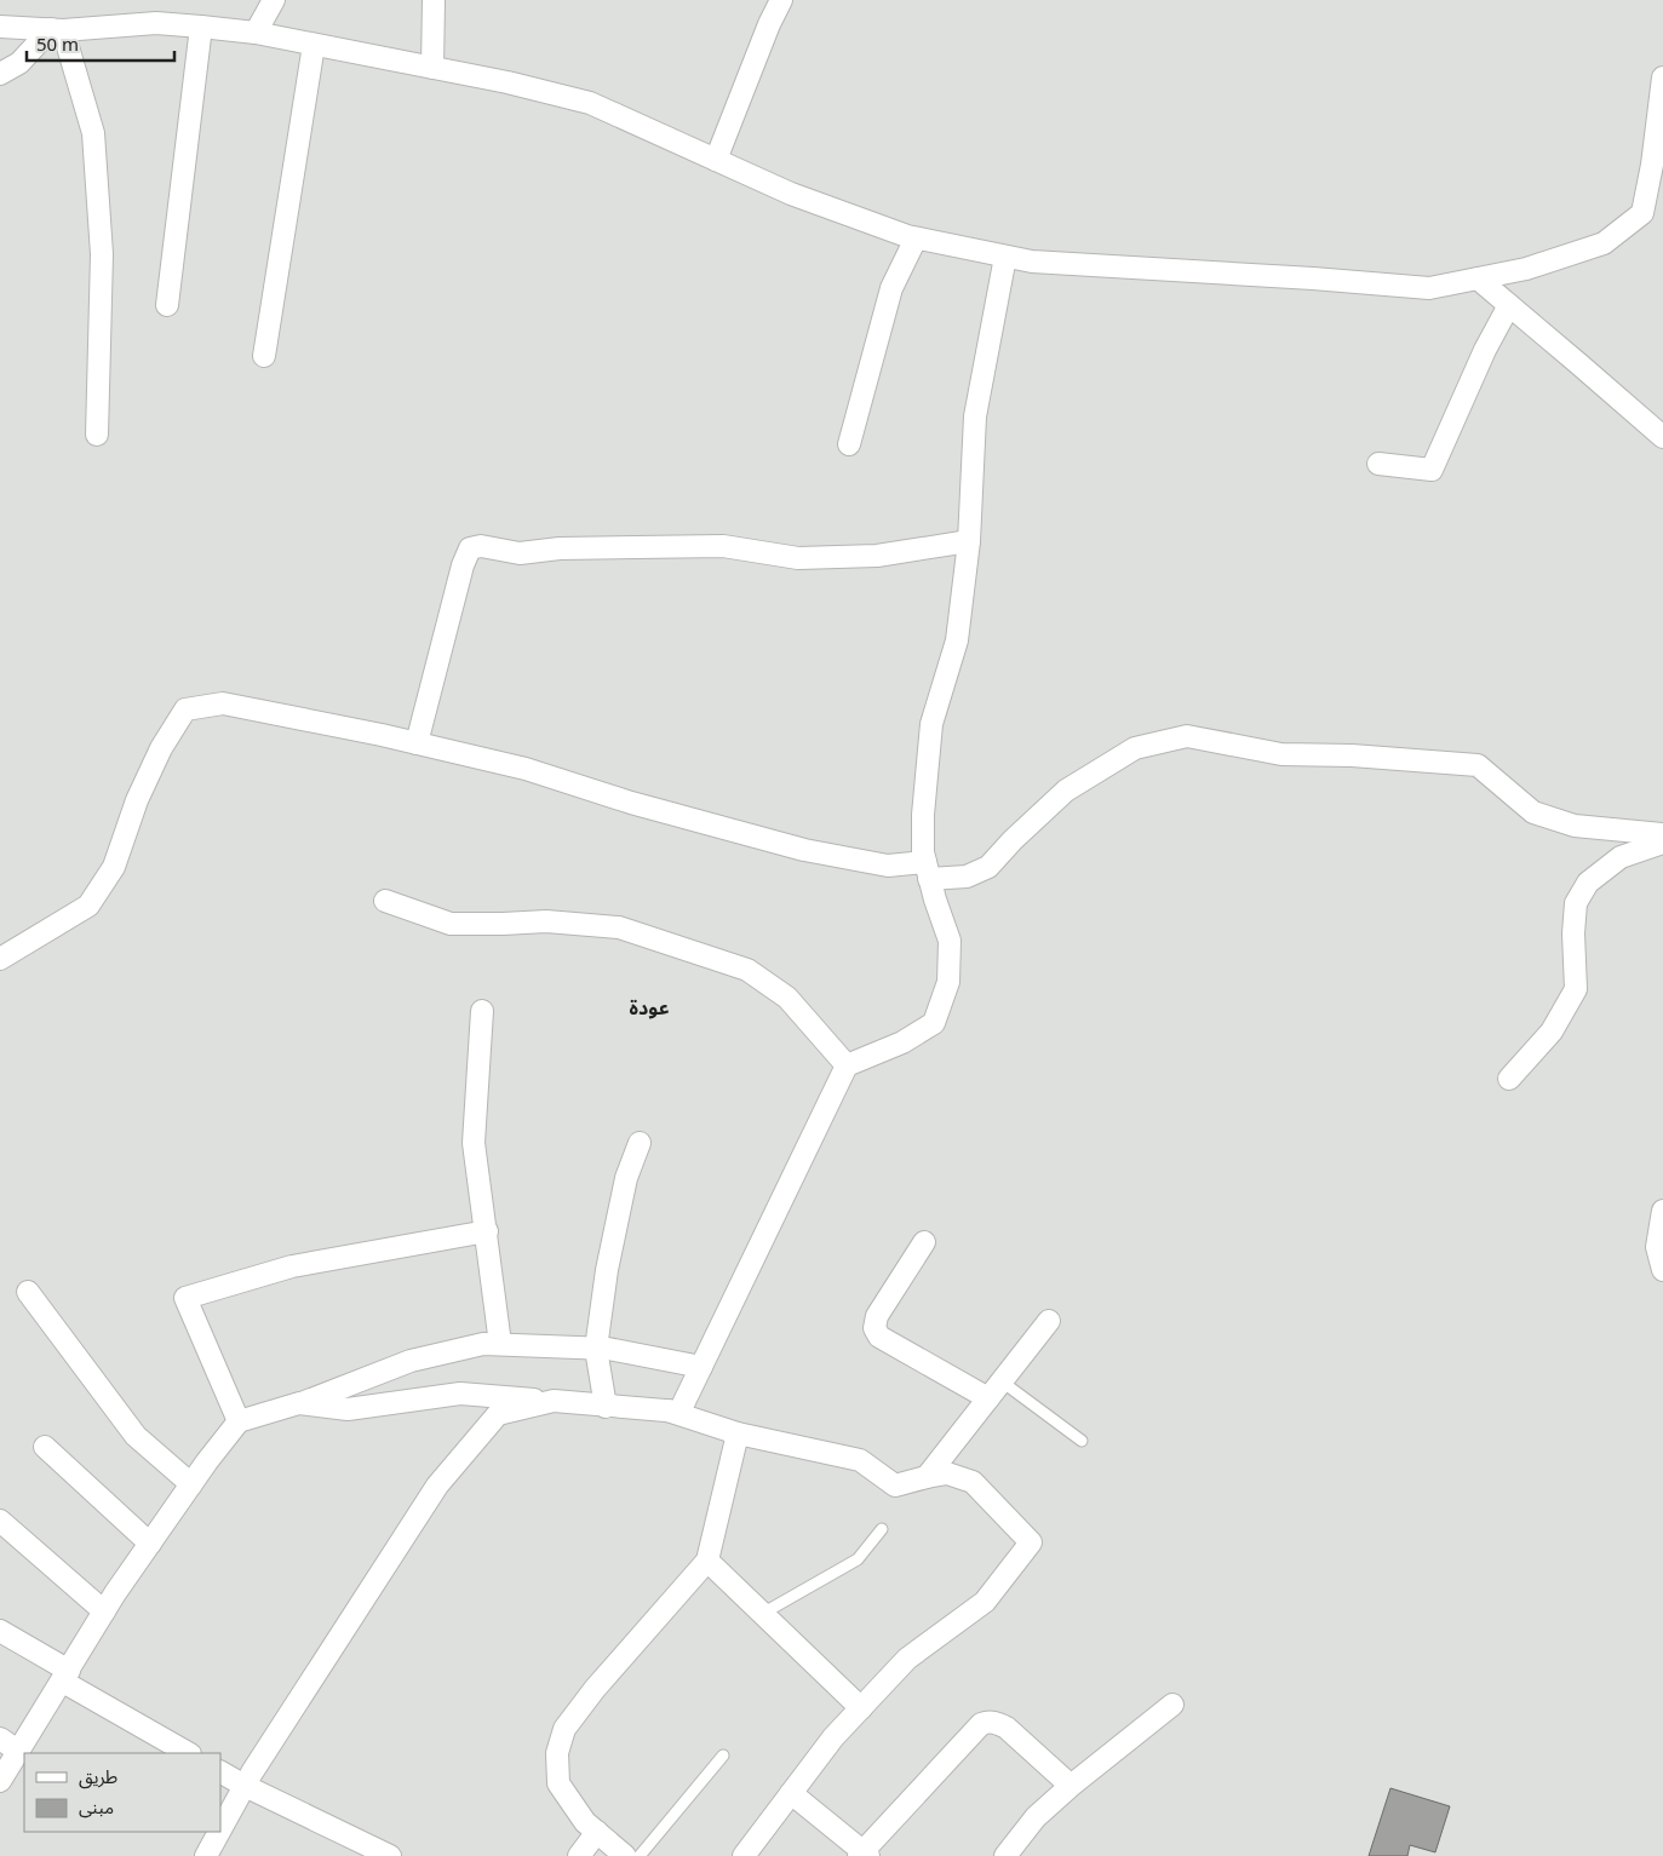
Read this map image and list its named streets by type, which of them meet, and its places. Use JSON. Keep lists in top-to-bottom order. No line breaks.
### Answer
{"districts":["عودة"],"legend":["طريق","مبنى"],"scale_bar":"50 m"}
